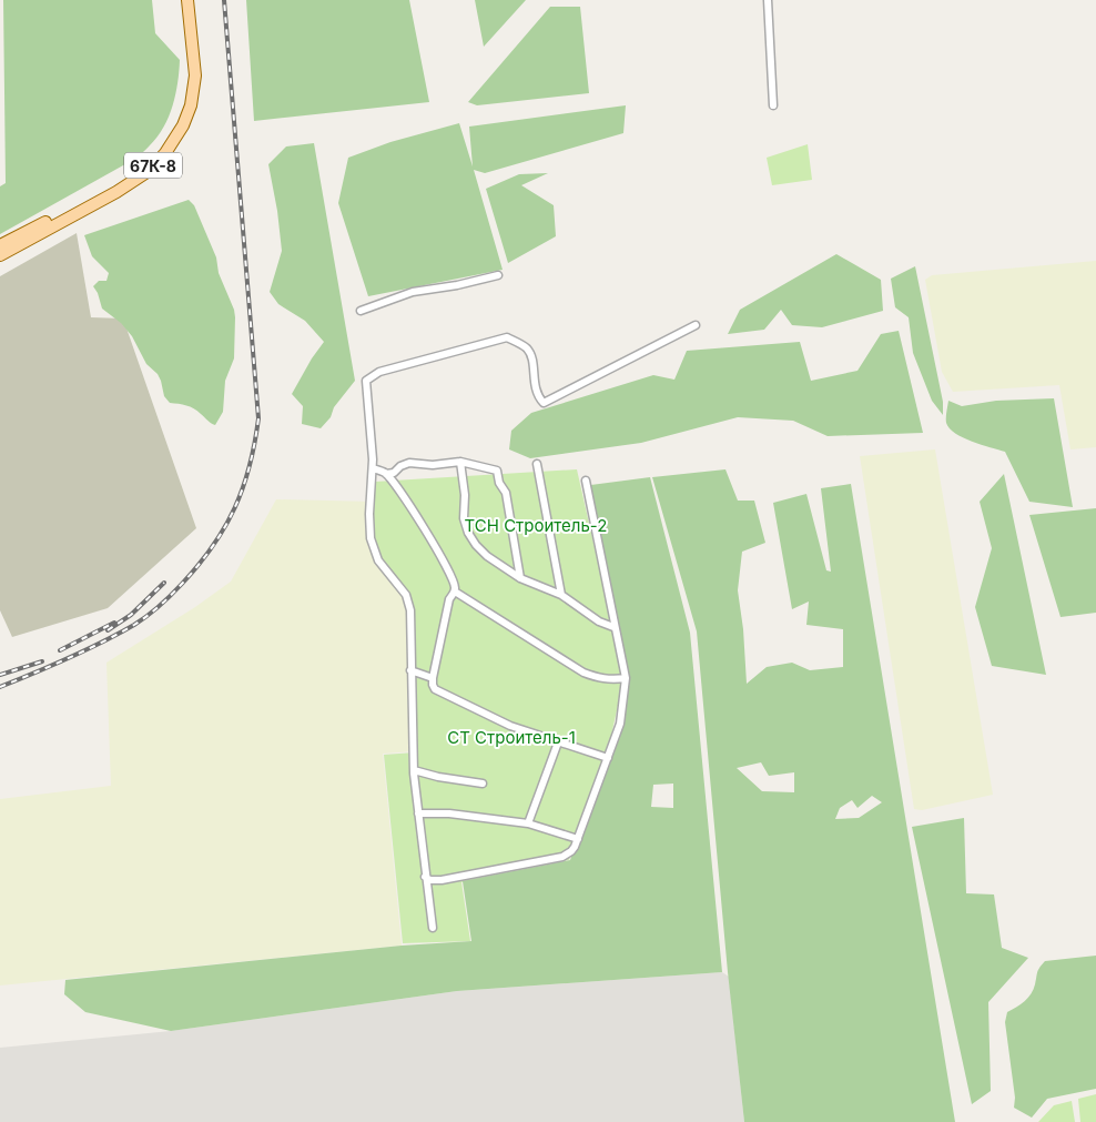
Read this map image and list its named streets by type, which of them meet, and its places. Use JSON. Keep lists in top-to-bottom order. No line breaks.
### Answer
{"streets":{"main road":["67К-8"]},"parks":["ТСН Строитель-2","СТ Строитель-1"]}
